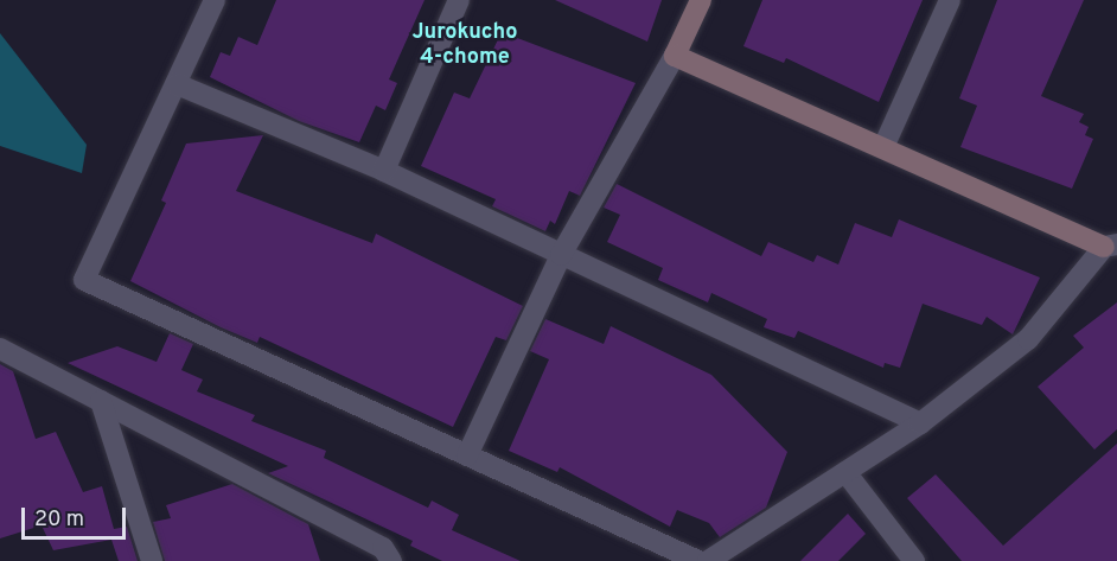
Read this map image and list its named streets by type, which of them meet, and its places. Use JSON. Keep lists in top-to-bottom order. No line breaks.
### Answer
{"districts":["Jurokucho 4-chome"],"scale_bar":"20 m"}
